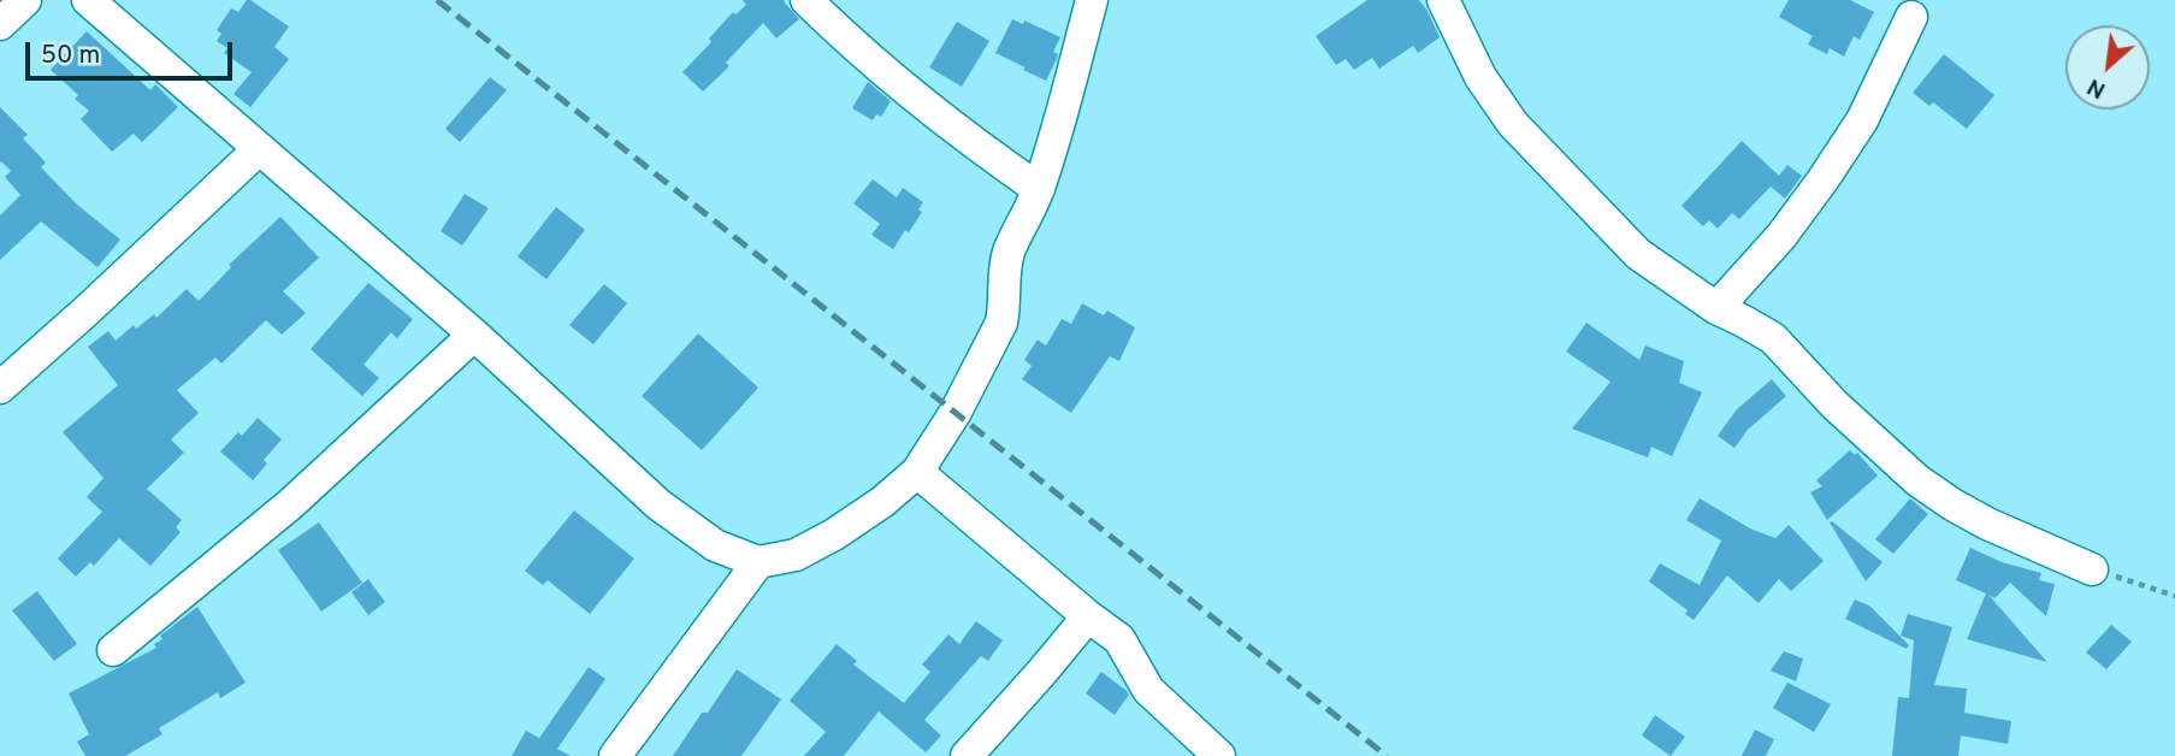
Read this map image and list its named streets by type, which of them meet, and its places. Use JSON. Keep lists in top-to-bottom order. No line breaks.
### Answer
{"scale_bar":"50 m","north":"bottom left"}
